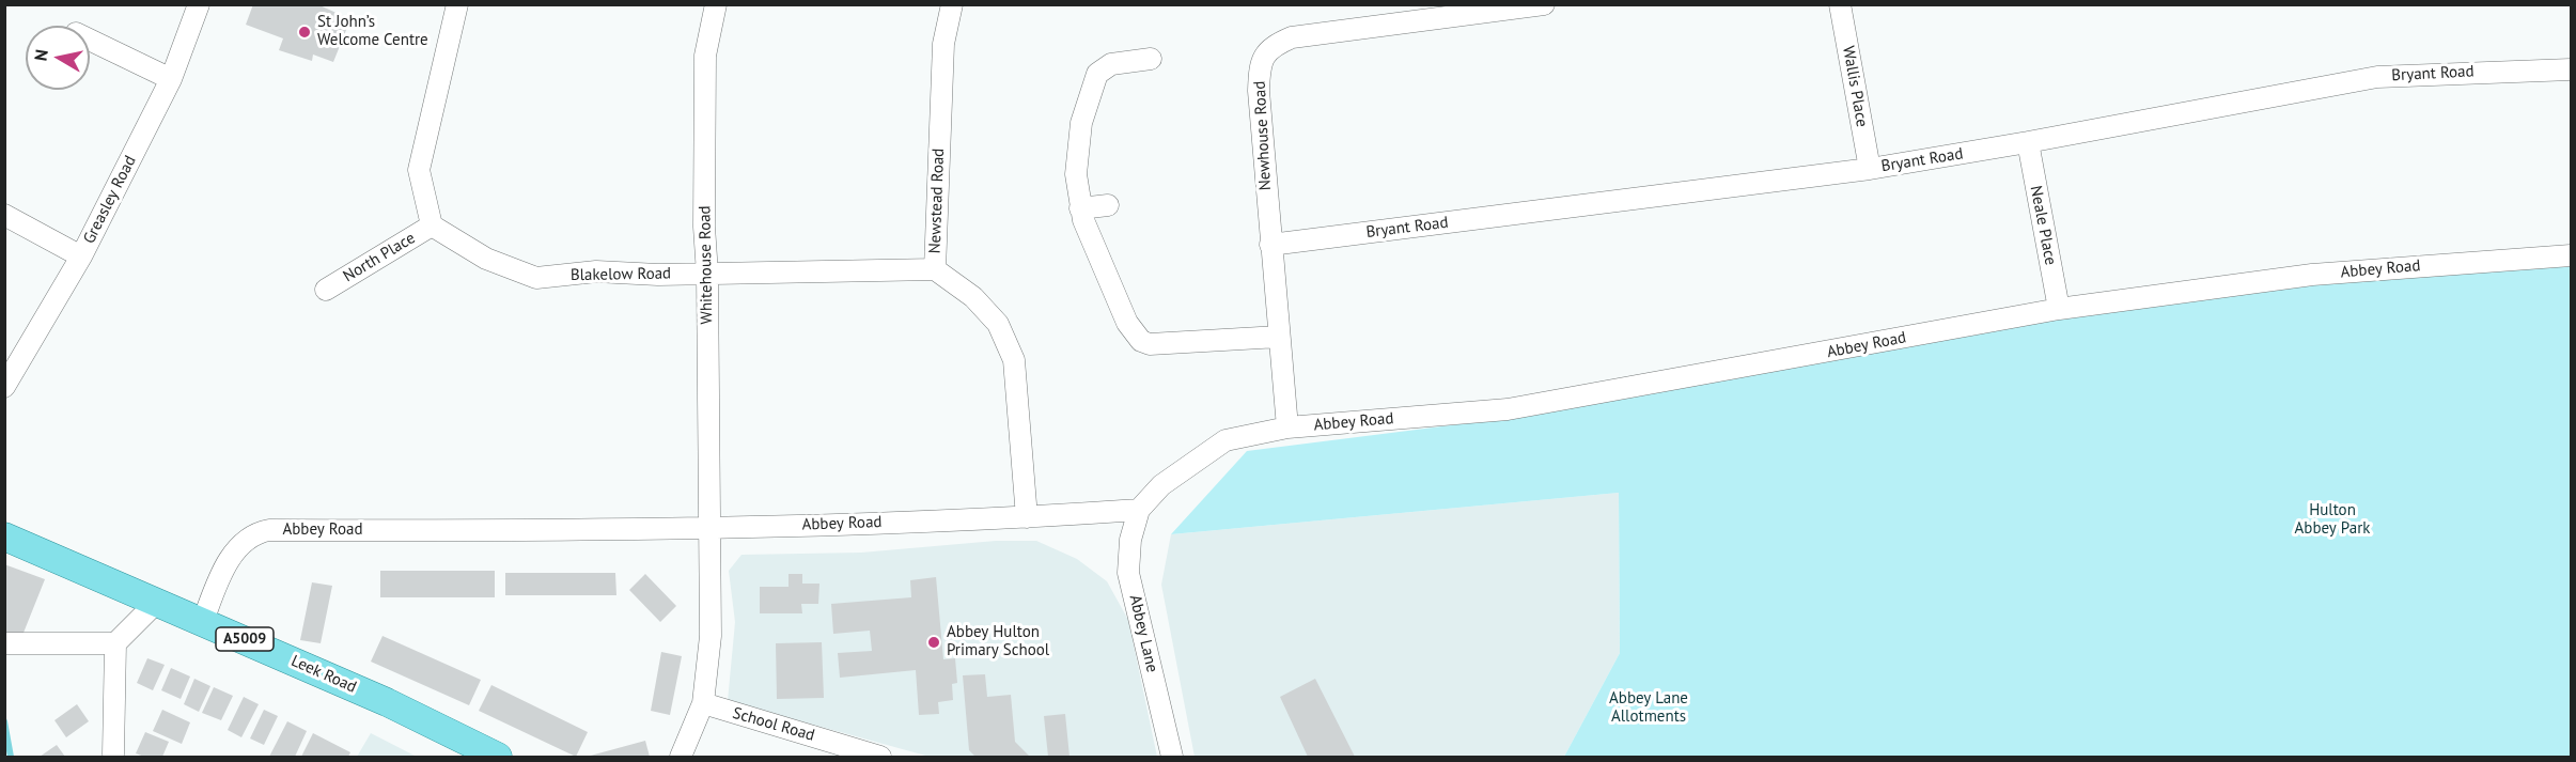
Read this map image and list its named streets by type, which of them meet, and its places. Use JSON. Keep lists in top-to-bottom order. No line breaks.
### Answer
{"streets":{"main road":["A5009","Leek Road"],"street":["Bryant Road","Wallis Place","Newhouse Road","Greasley Road","Newstead Road","Neale Place","North Place","Whitehouse Road","Abbey Road","Blakelow Road","Abbey Lane","School Road"]},"crossings":[["Bryant Road","Wallis Place"],["Bryant Road","Newhouse Road"],["Bryant Road","Neale Place"],["Newhouse Road","Abbey Road"],["Newstead Road","Abbey Road"],["Newstead Road","Blakelow Road"],["Neale Place","Abbey Road"],["North Place","Blakelow Road"],["Whitehouse Road","Abbey Road"],["Whitehouse Road","Blakelow Road"],["Abbey Road","Abbey Lane"],["Abbey Road","Leek Road"]],"parks":["Hulton Abbey Park","Abbey Lane Allotments"],"places":["St John’s Welcome Centre","Abbey Hulton Primary School"],"north":"left"}
